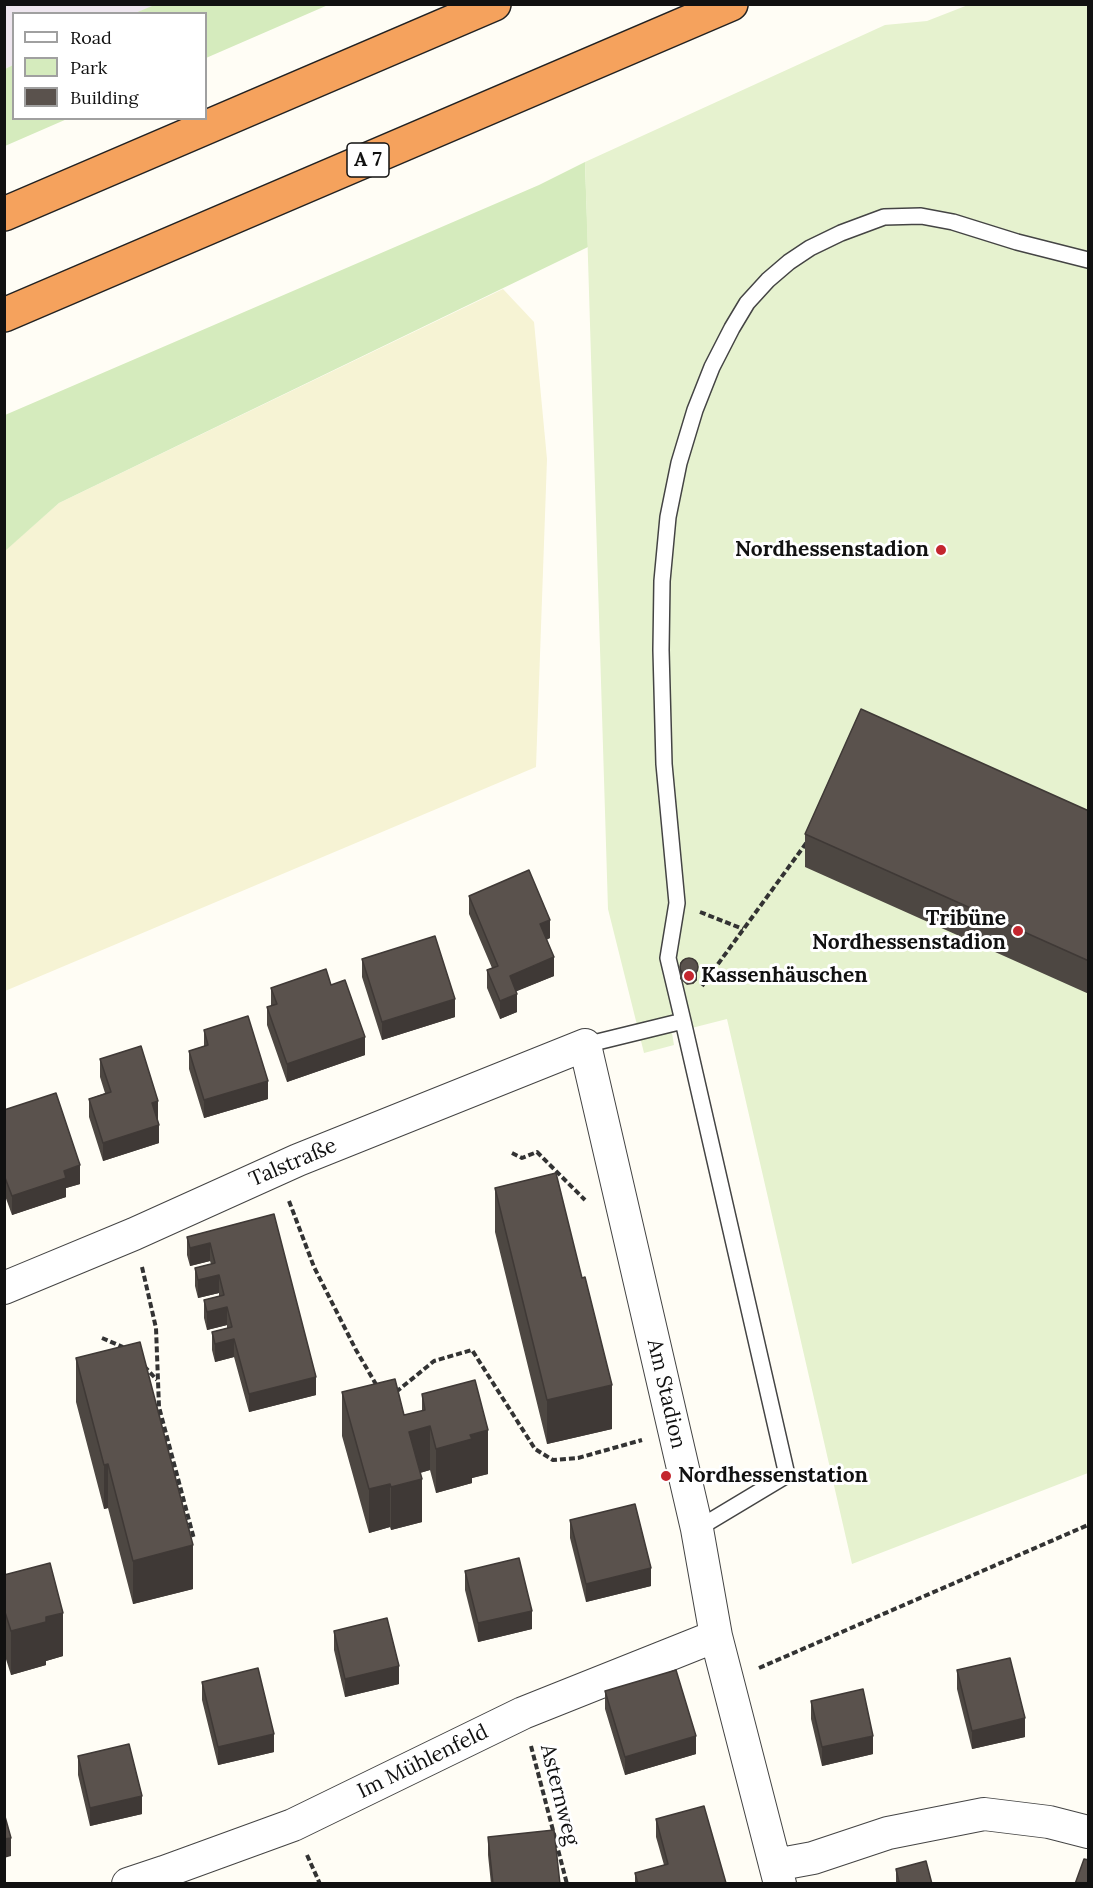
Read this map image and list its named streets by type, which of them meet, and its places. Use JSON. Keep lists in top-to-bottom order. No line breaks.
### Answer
{"streets":{"highway":["A 7"],"street":["Talstraße","Am Stadion","Im Mühlenfeld"],"path":["Asternweg"]},"crossings":[["Talstraße","Am Stadion"],["Am Stadion","Im Mühlenfeld"],["Im Mühlenfeld","Asternweg"]],"places":["Nordhessenstadion","Tribüne Nordhessenstadion","Kassenhäuschen","Nordhessenstation"],"legend":["Road","Park","Building"]}
